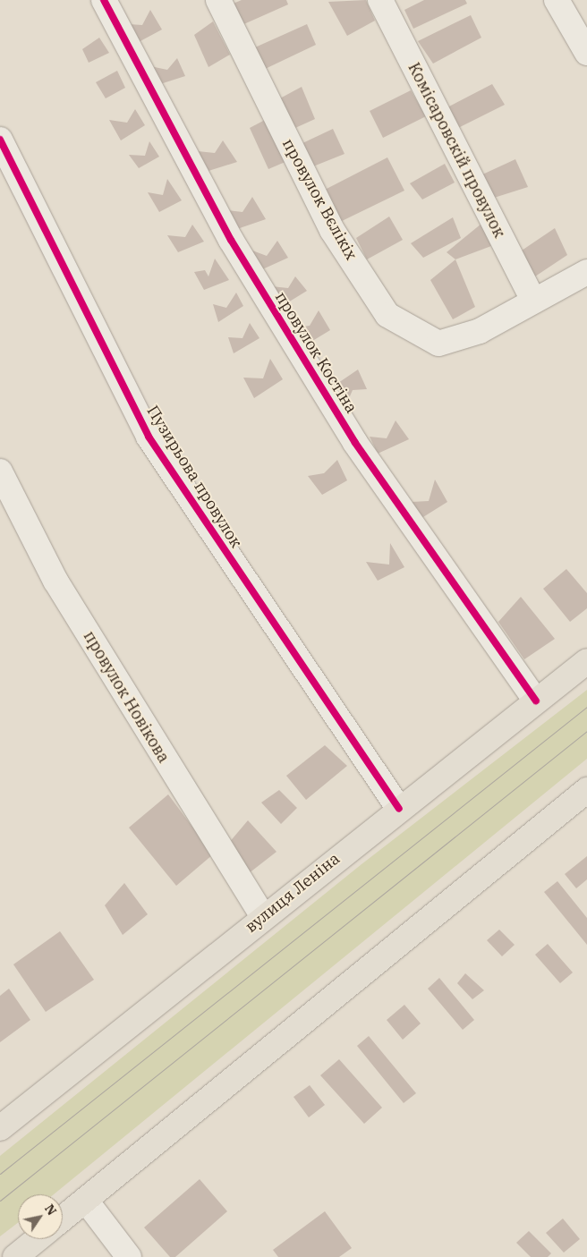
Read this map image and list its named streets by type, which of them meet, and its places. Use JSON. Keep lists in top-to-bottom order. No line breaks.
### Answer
{"streets":{"main road":["вулиця Леніна"],"street":["Комісаровскій провулок","провулок Вєлікіх","провулок Костіна","Пузирьова провулок","провулок Новікова"]},"crossings":[["Комісаровскій провулок","провулок Вєлікіх"],["провулок Костіна","вулиця Леніна"],["Пузирьова провулок","вулиця Леніна"],["провулок Новікова","вулиця Леніна"]],"north":"top right"}
